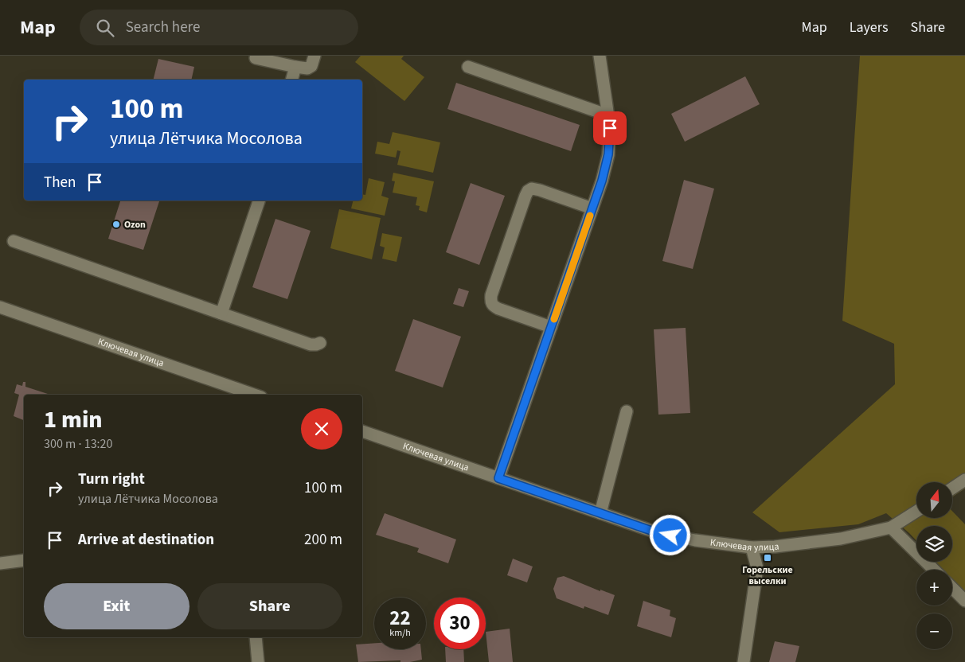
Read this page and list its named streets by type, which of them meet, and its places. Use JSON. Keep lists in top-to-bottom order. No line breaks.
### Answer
{"streets":{"street":["Ключевая улица"]},"places":{"other":["Ozon"],"transit":["Горельские выселки"]},"north":"top","page":{"header":"Map","search":"Search here","nav":["Map","Layers","Share"],"turn":["100 m","улица Лётчика Мосолова"],"then":"Then","heading":["1 min","300 m · 13:20"],"list":[{"name":"Turn right","note":"улица Лётчика Мосолова","value":"100 m"},{"name":"Arrive at destination","value":"200 m"}],"map_buttons":["+","−"],"buttons":["Exit","Share"],"speed":"22 km/h","limit":"30"}}
